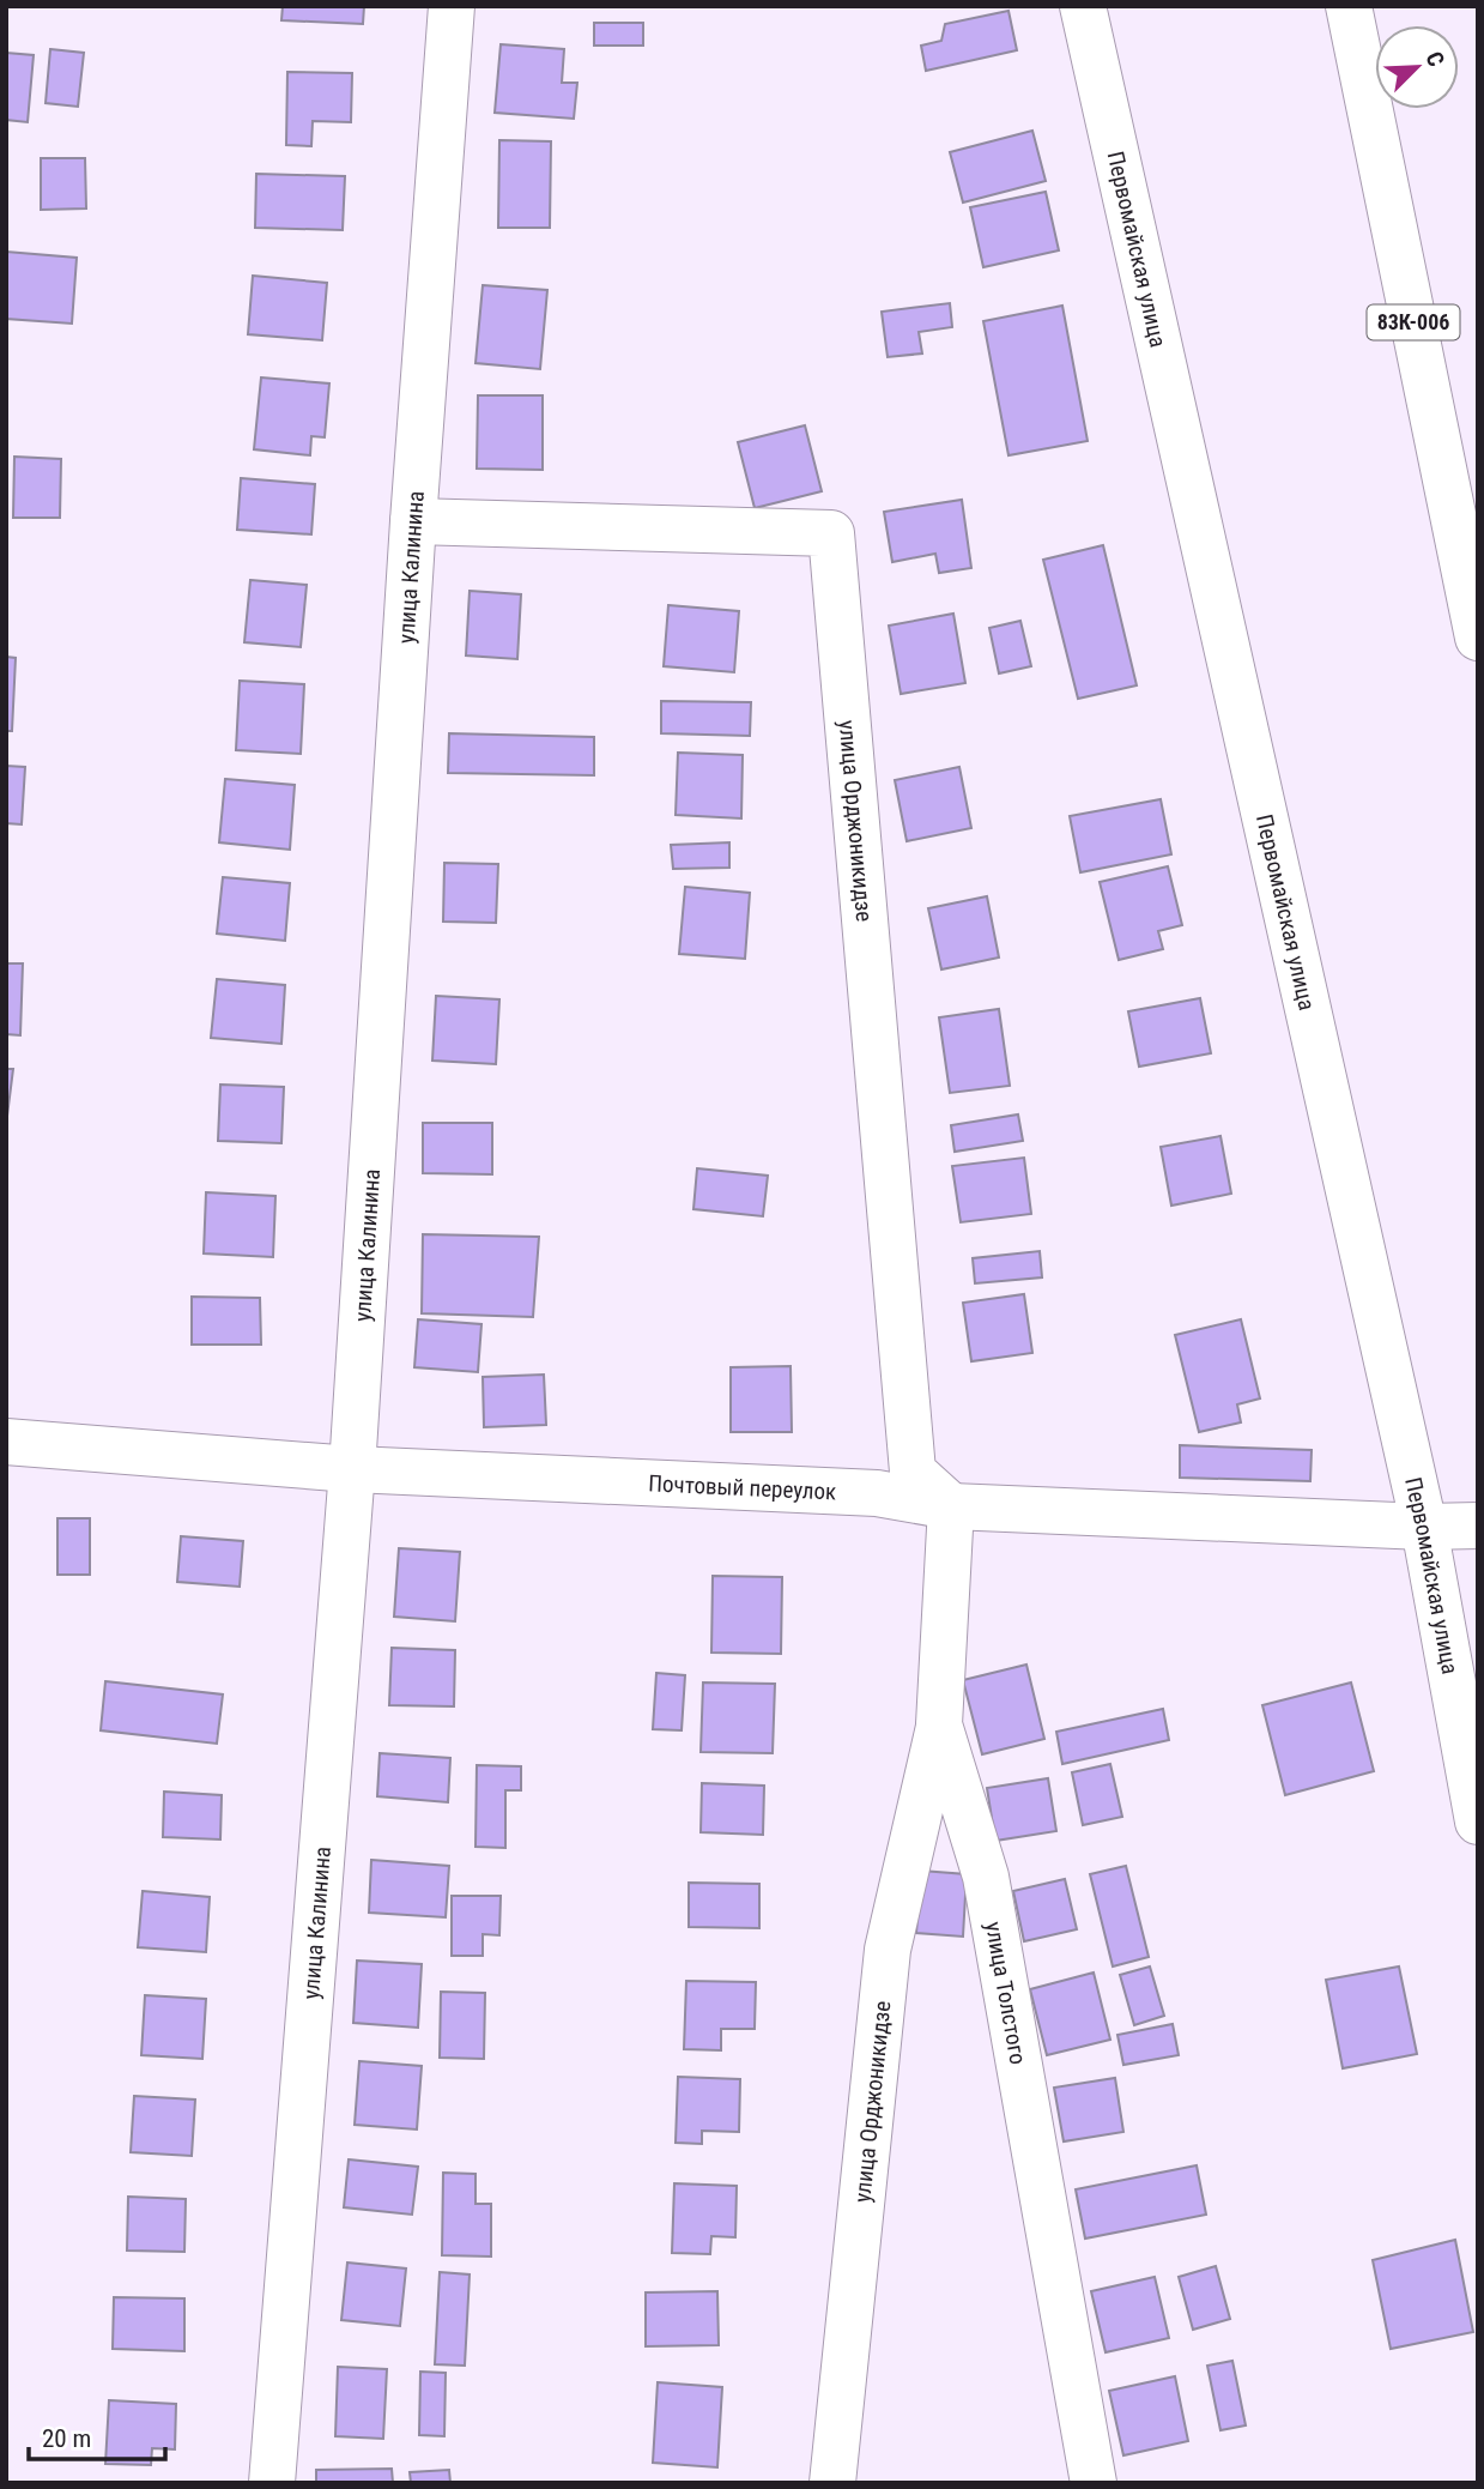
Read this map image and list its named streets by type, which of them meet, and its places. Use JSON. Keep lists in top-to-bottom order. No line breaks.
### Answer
{"streets":{"street":["Первомайская улица","83К-006","улица Калинина","улица Орджоникидзе","Почтовый переулок","улица Толстого"]},"crossings":[["Первомайская улица","Почтовый переулок"],["улица Калинина","улица Орджоникидзе"],["улица Калинина","Почтовый переулок"],["улица Орджоникидзе","Почтовый переулок"],["улица Орджоникидзе","улица Толстого"],["Почтовый переулок","улица Толстого"]],"scale_bar":"20 m","north":"top right"}
